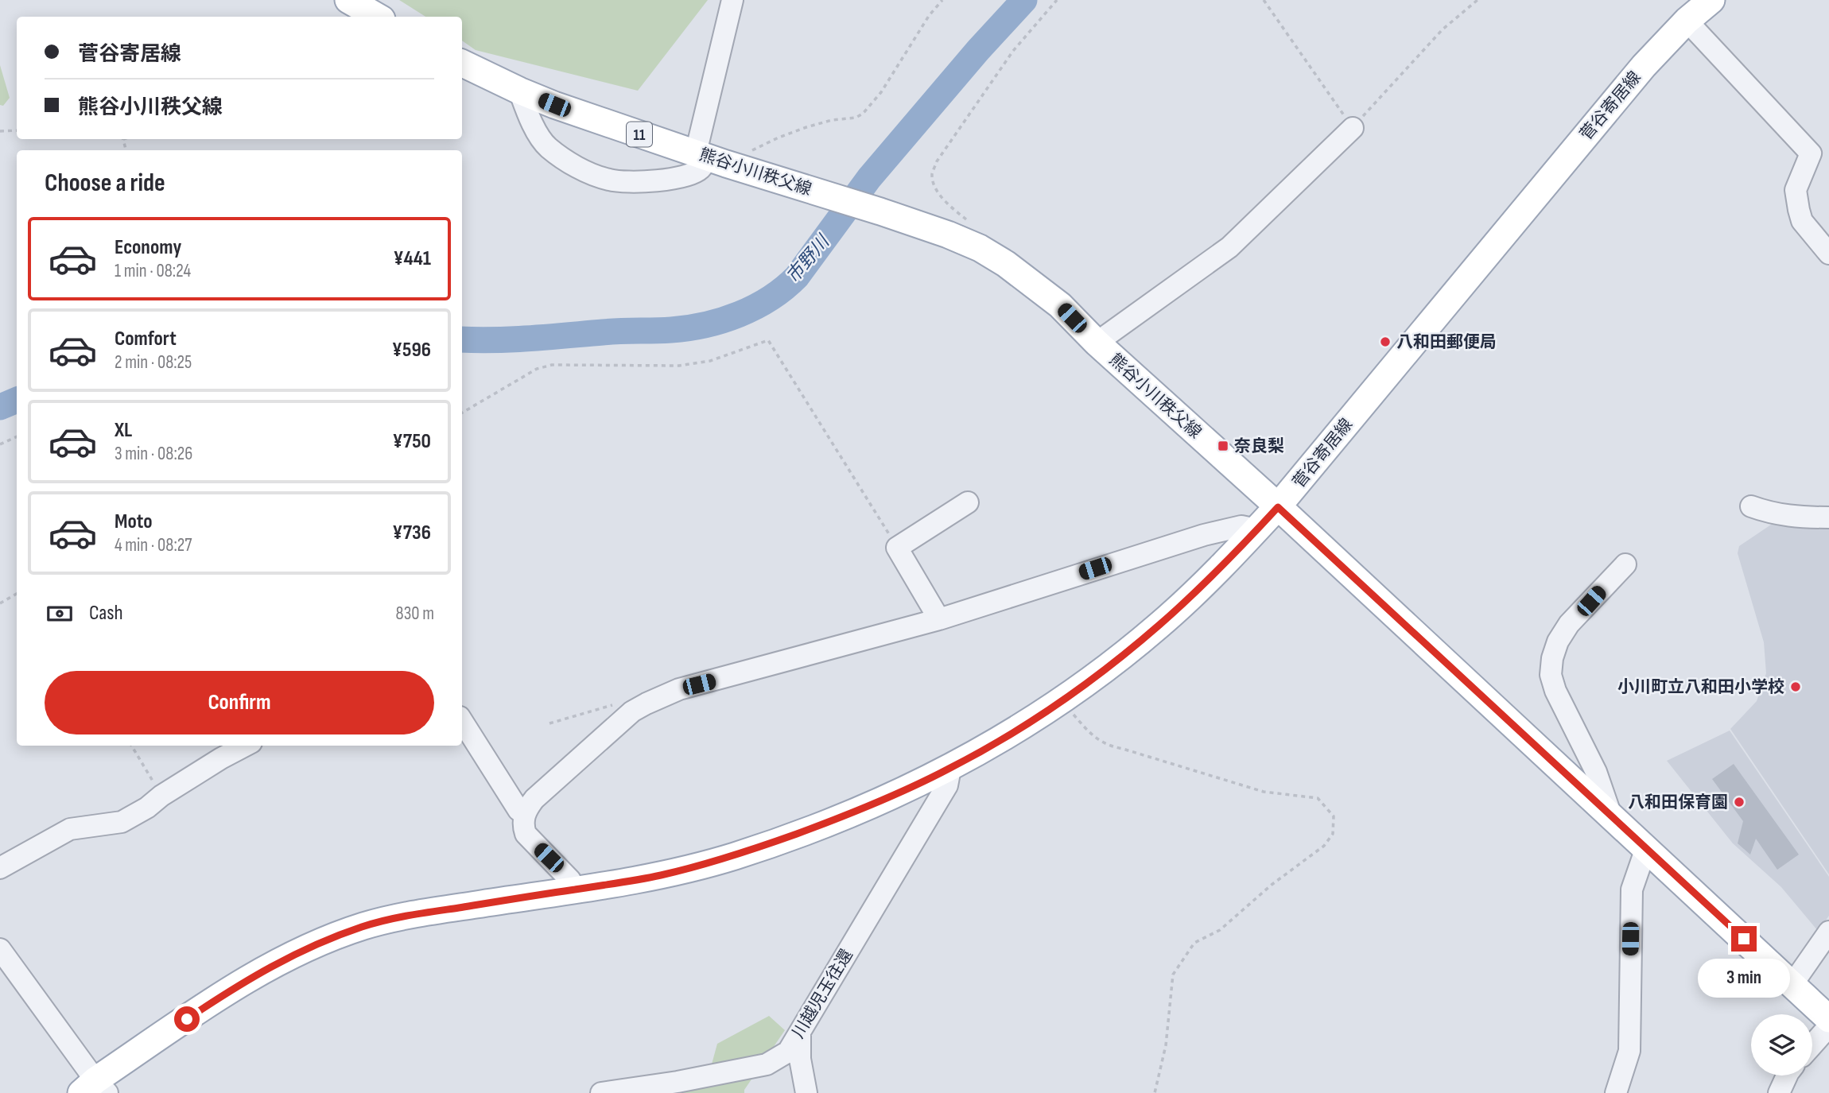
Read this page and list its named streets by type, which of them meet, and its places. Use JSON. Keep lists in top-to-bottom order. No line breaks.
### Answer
{"streets":{"main road":["菅谷寄居線","11","熊谷小川秩父線"],"street":["川越児玉往還"]},"crossings":[["菅谷寄居線","熊谷小川秩父線"],["菅谷寄居線","川越児玉往還"]],"water":["市野川"],"places":{"other":["八和田郵便局","小川町立八和田小学校","八和田保育園"],"transit":["奈良梨"]},"page":{"banner":["菅谷寄居線","熊谷小川秩父線"],"heading":"Choose a ride","list":[{"name":"Economy","note":"1 min · 08:24","value":"¥441"},{"name":"Comfort","note":"2 min · 08:25","value":"¥596"},{"name":"XL","note":"3 min · 08:26","value":"¥750"},{"name":"Moto","note":"4 min · 08:27","value":"¥736"}],"pay":["Cash","830 m"],"buttons":"Confirm","bubble":"3 min"}}
